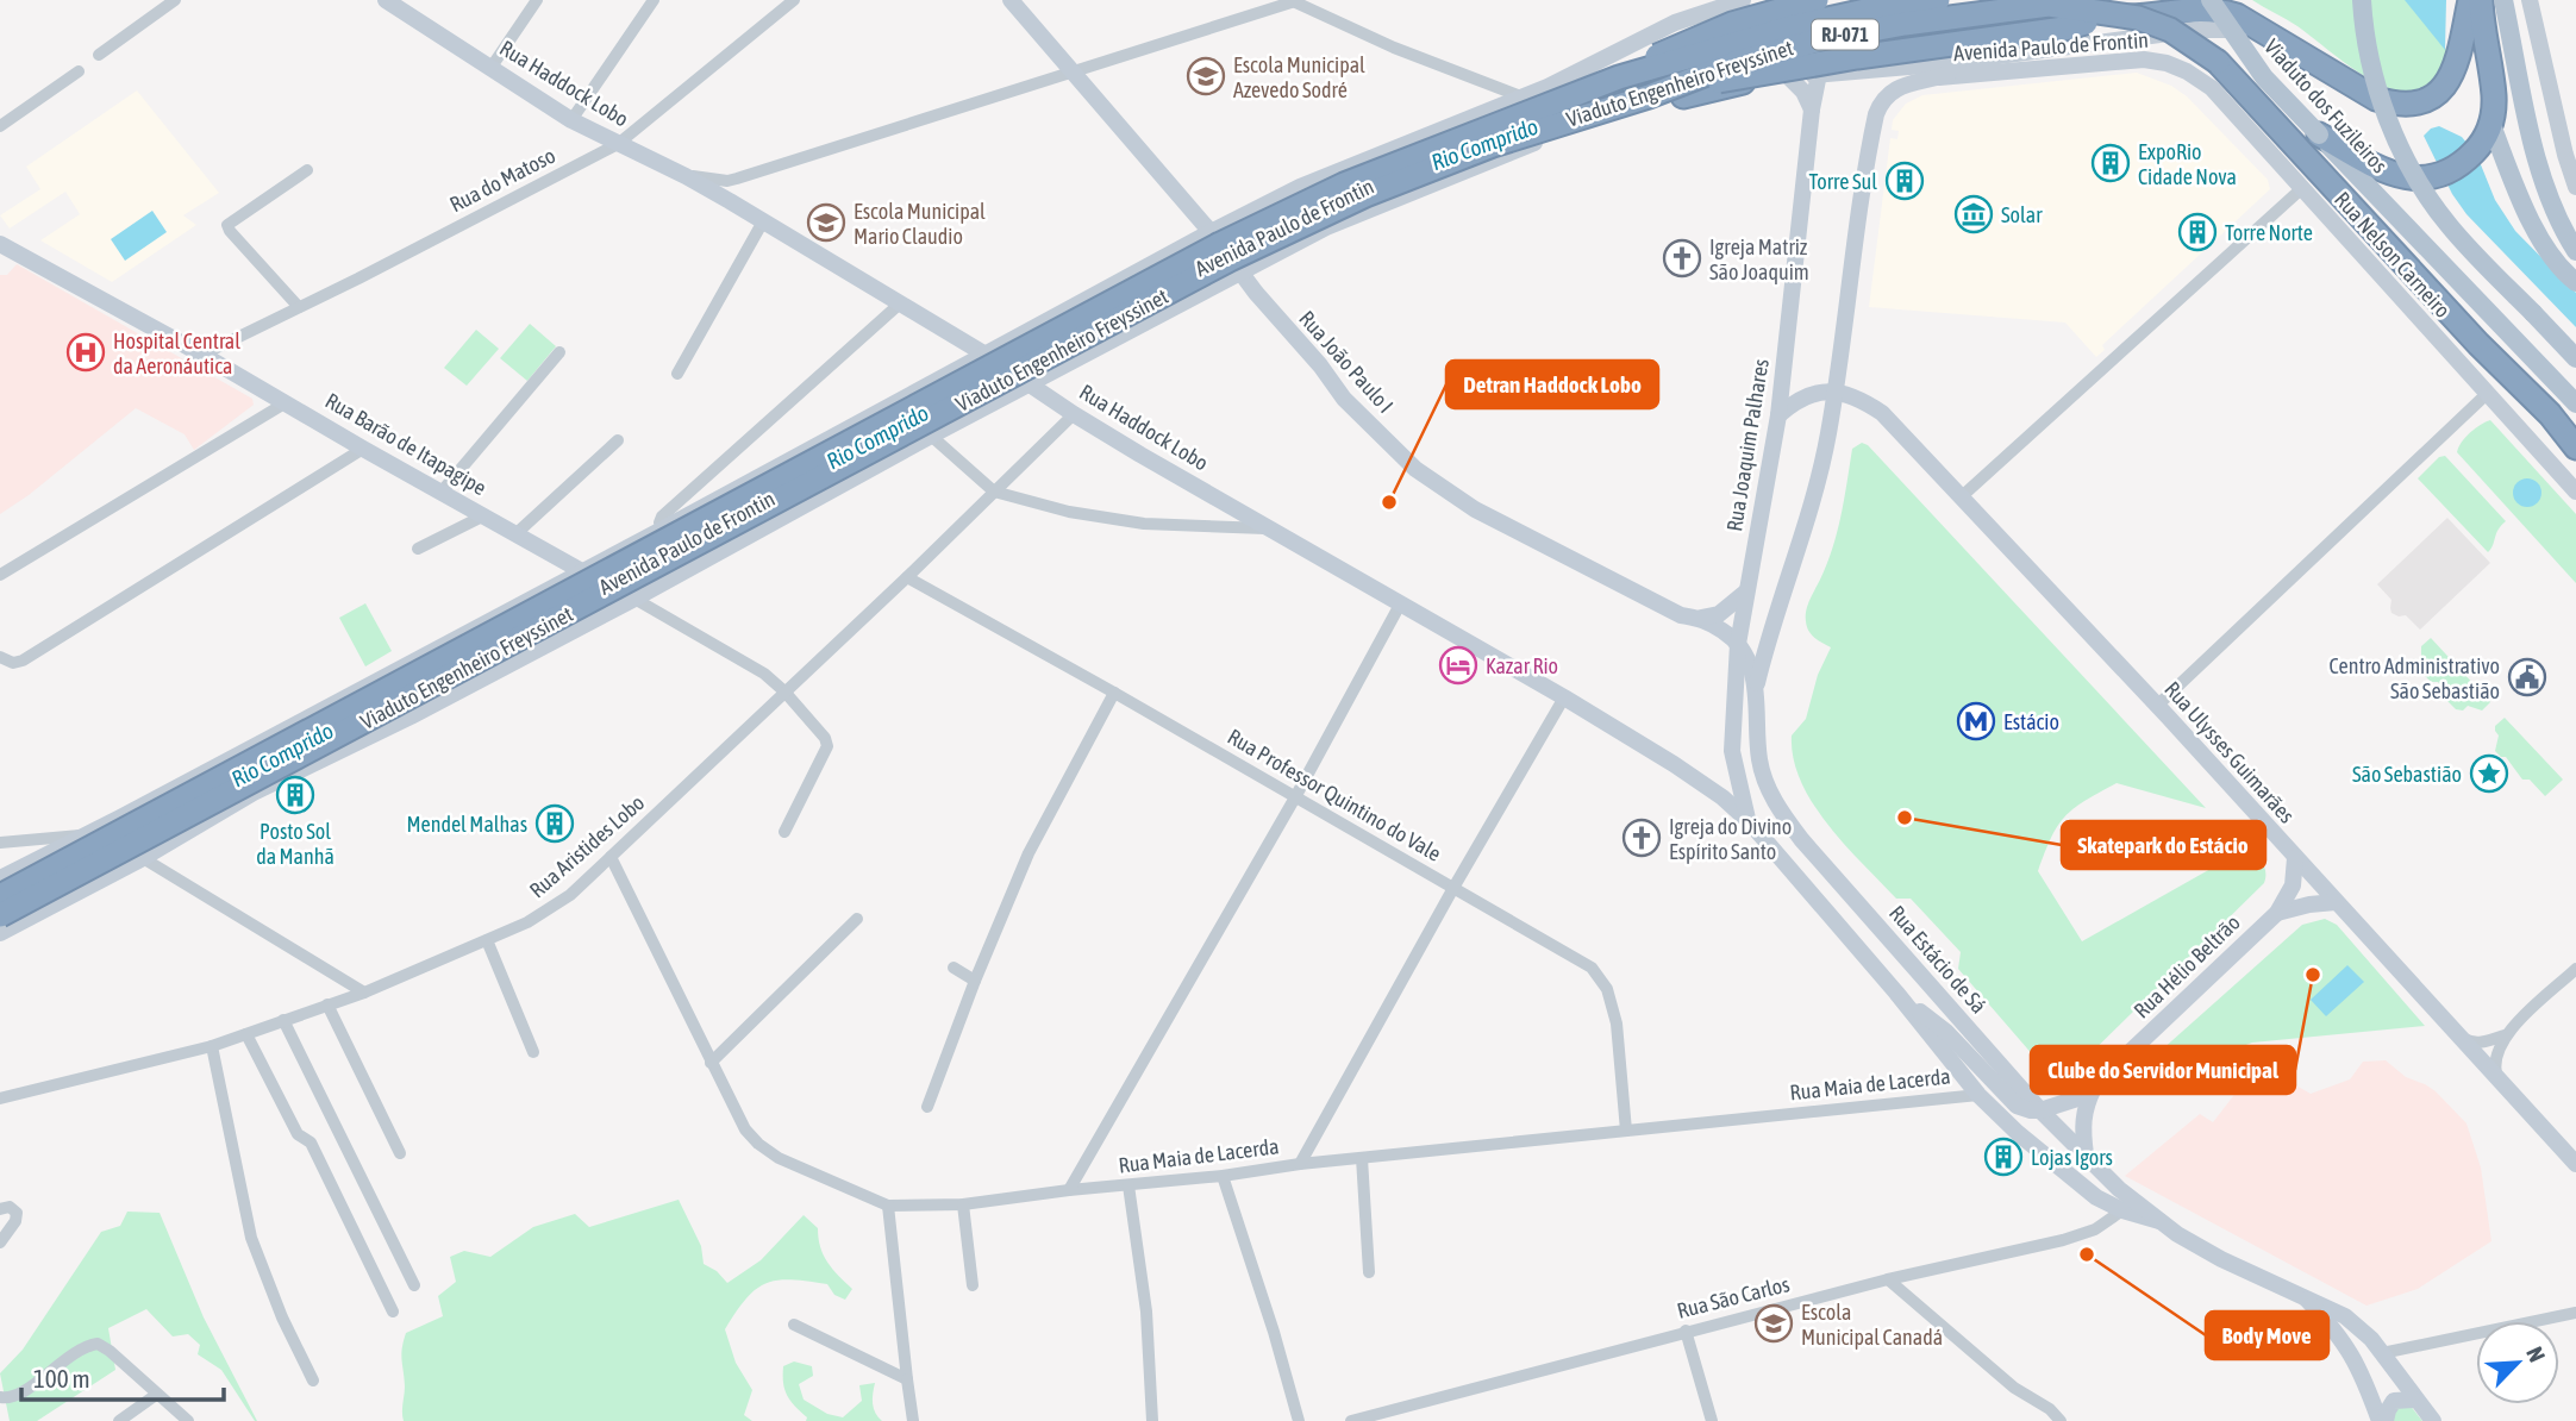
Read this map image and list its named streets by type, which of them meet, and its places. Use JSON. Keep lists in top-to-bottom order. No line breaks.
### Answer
{"streets":{"highway":["RJ-071","Viaduto Engenheiro Freyssinet"],"main road":["Avenida Paulo de Frontin","Rua Haddock Lobo","Viaduto dos Fuzileiros","Rua Nelson Carneiro","Rua João Paulo I","Rua Barão de Itapagipe","Rua Joaquim Palhares","Rua Ulysses Guimarães","Rua Estácio de Sá","Rua Hélio Beltrão"],"street":["Rua do Matoso","Rua Professor Quintino do Vale","Rua Aristides Lobo","Rua Maia de Lacerda","Rua São Carlos"]},"crossings":[["Avenida Paulo de Frontin","Rua Haddock Lobo"],["Avenida Paulo de Frontin","Rua Nelson Carneiro"],["Avenida Paulo de Frontin","Rua João Paulo I"],["Avenida Paulo de Frontin","Rua Barão de Itapagipe"],["Avenida Paulo de Frontin","Rua Joaquim Palhares"],["Rua Haddock Lobo","Rua do Matoso"],["Rua Haddock Lobo","Rua Joaquim Palhares"],["Rua Haddock Lobo","Rua Aristides Lobo"],["Rua Haddock Lobo","Rua Estácio de Sá"],["Rua do Matoso","Rua Barão de Itapagipe"],["Rua João Paulo I","Rua Joaquim Palhares"],["Rua Barão de Itapagipe","Rua Aristides Lobo"],["Rua Joaquim Palhares","Rua Estácio de Sá"],["Rua Ulysses Guimarães","Rua Hélio Beltrão"],["Rua Professor Quintino do Vale","Rua Aristides Lobo"],["Rua Professor Quintino do Vale","Rua Maia de Lacerda"],["Rua Aristides Lobo","Rua Maia de Lacerda"],["Rua Estácio de Sá","Rua Hélio Beltrão"],["Rua Estácio de Sá","Rua Maia de Lacerda"],["Rua Estácio de Sá","Rua São Carlos"]],"water":["Rio Comprido"],"places":{"school or university":["Escola Municipal Azevedo Sodré","Escola Municipal Mario Claudio","Escola Municipal Canadá"],"building":["ExpoRio Cidade Nova","Torre Sul","Torre Norte","Posto Sol da Manhã","Mendel Malhas","Lojas Igors"],"museum":["Solar"],"church":["Igreja Matriz São Joaquim","Igreja do Divino Espírito Santo"],"hospital":["Hospital Central da Aeronáutica"],"other":["Detran Haddock Lobo","Skatepark do Estácio","Clube do Servidor Municipal","Body Move"],"hotel":["Kazar Rio"],"public building":["Centro Administrativo São Sebastião"],"metro station":["Estácio"],"place":["São Sebastião"]},"scale_bar":"100 m","north":"top right"}
